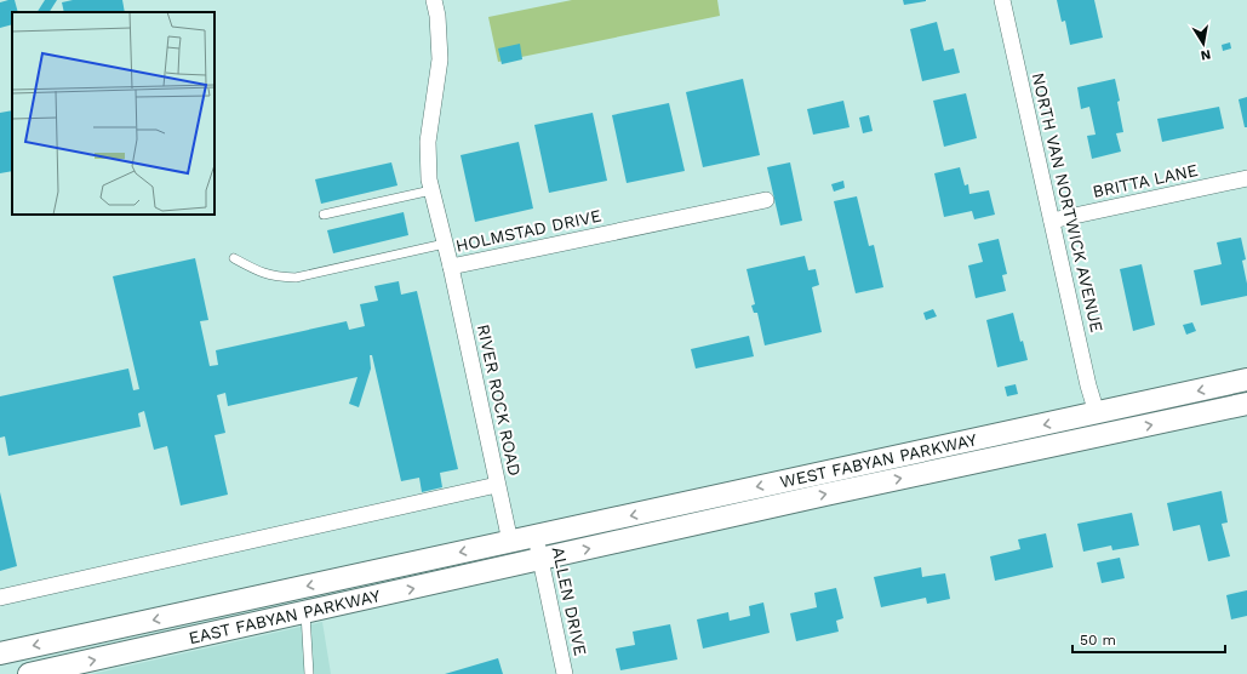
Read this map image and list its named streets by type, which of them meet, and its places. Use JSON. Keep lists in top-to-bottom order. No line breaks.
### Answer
{"streets":{"main road":["WEST FABYAN PARKWAY","EAST FABYAN PARKWAY"],"street":["BRITTA LANE","NORTH VAN NORTWICK AVENUE","HOLMSTAD DRIVE","RIVER ROCK ROAD","ALLEN DRIVE"]},"crossings":[["BRITTA LANE","NORTH VAN NORTWICK AVENUE"],["NORTH VAN NORTWICK AVENUE","WEST FABYAN PARKWAY"],["HOLMSTAD DRIVE","RIVER ROCK ROAD"],["RIVER ROCK ROAD","WEST FABYAN PARKWAY"],["RIVER ROCK ROAD","EAST FABYAN PARKWAY"],["WEST FABYAN PARKWAY","ALLEN DRIVE"],["WEST FABYAN PARKWAY","EAST FABYAN PARKWAY"],["ALLEN DRIVE","EAST FABYAN PARKWAY"]],"scale_bar":"50 m","north":"bottom"}
